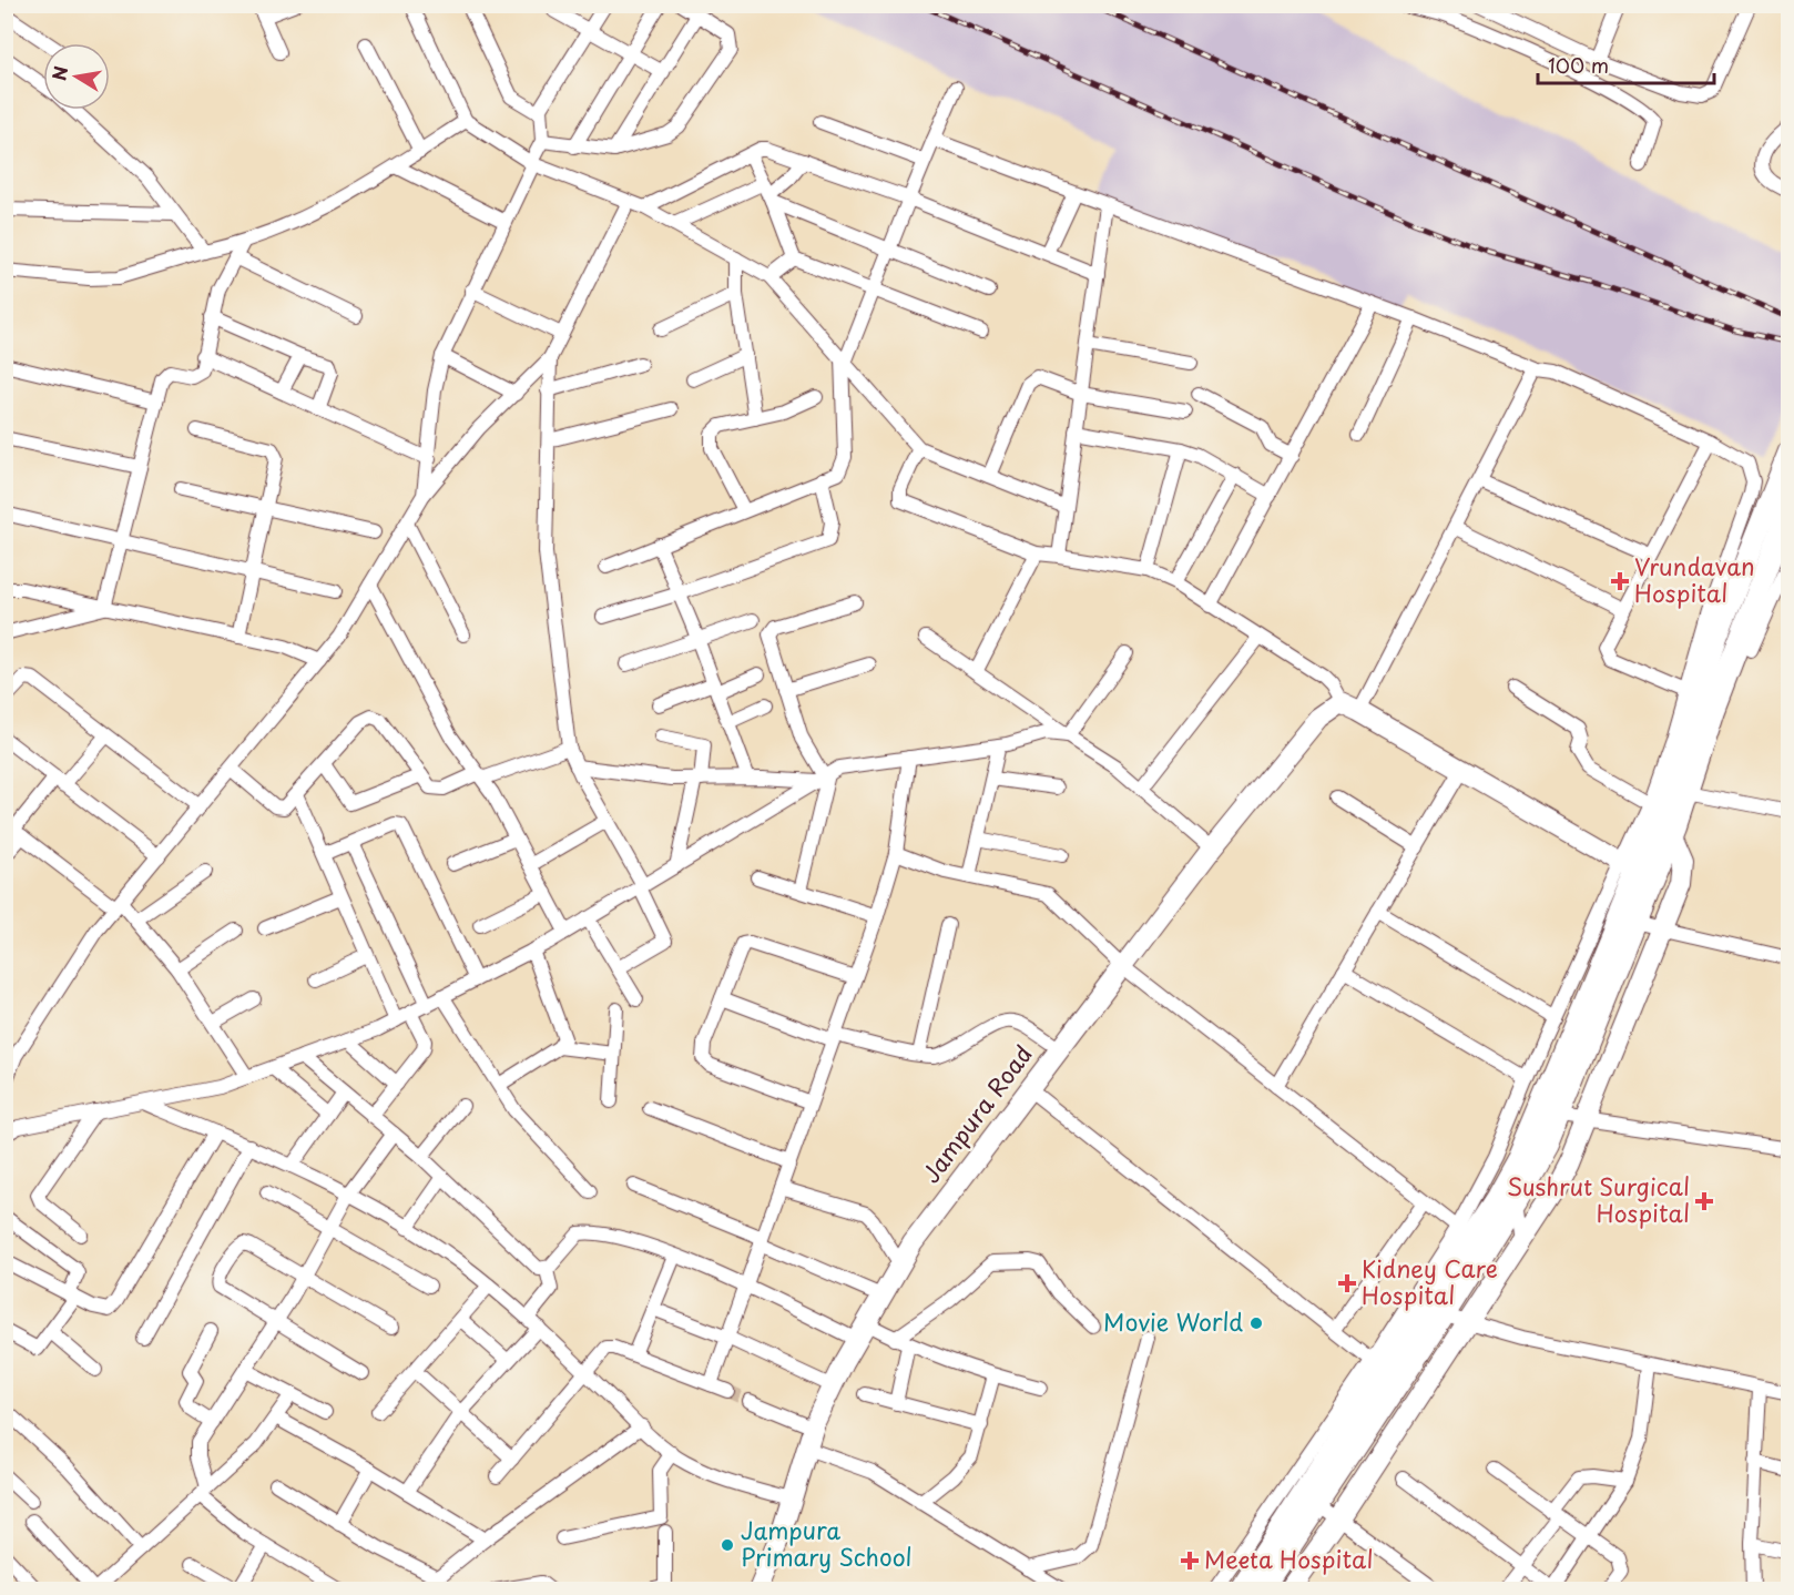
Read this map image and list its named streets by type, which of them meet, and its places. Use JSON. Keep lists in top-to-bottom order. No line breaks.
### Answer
{"streets":{"street":["Jampura Road"]},"places":{"health":["Vrundavan Hospital","Sushrut Surgical Hospital","Kidney Care Hospital","Meeta Hospital"],"other":["Movie World","Jampura Primary School"]},"scale_bar":"100 m","north":"left"}
